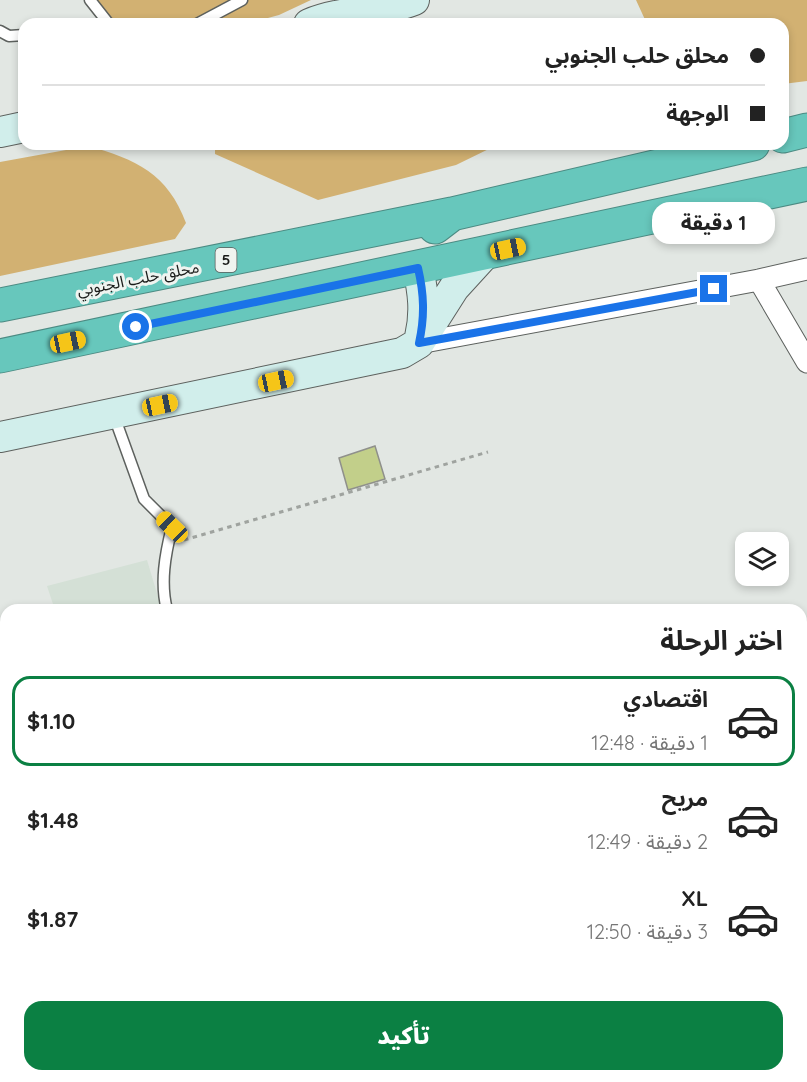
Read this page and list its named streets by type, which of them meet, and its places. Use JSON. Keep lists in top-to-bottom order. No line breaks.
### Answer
{"streets":{"highway":["5","محلق حلب الجنوبي"]},"crossings":[["5","محلق حلب الجنوبي"]],"page":{"banner":["محلق حلب الجنوبي","الوجهة"],"bubble":"1 دقيقة","heading":"اختر الرحلة","list":[{"name":"اقتصادي","note":"1 دقيقة · 12:48","value":"$1.10"},{"name":"مريح","note":"2 دقيقة · 12:49","value":"$1.48"},{"name":"XL","note":"3 دقيقة · 12:50","value":"$1.87"}],"buttons":"تأكيد"}}
